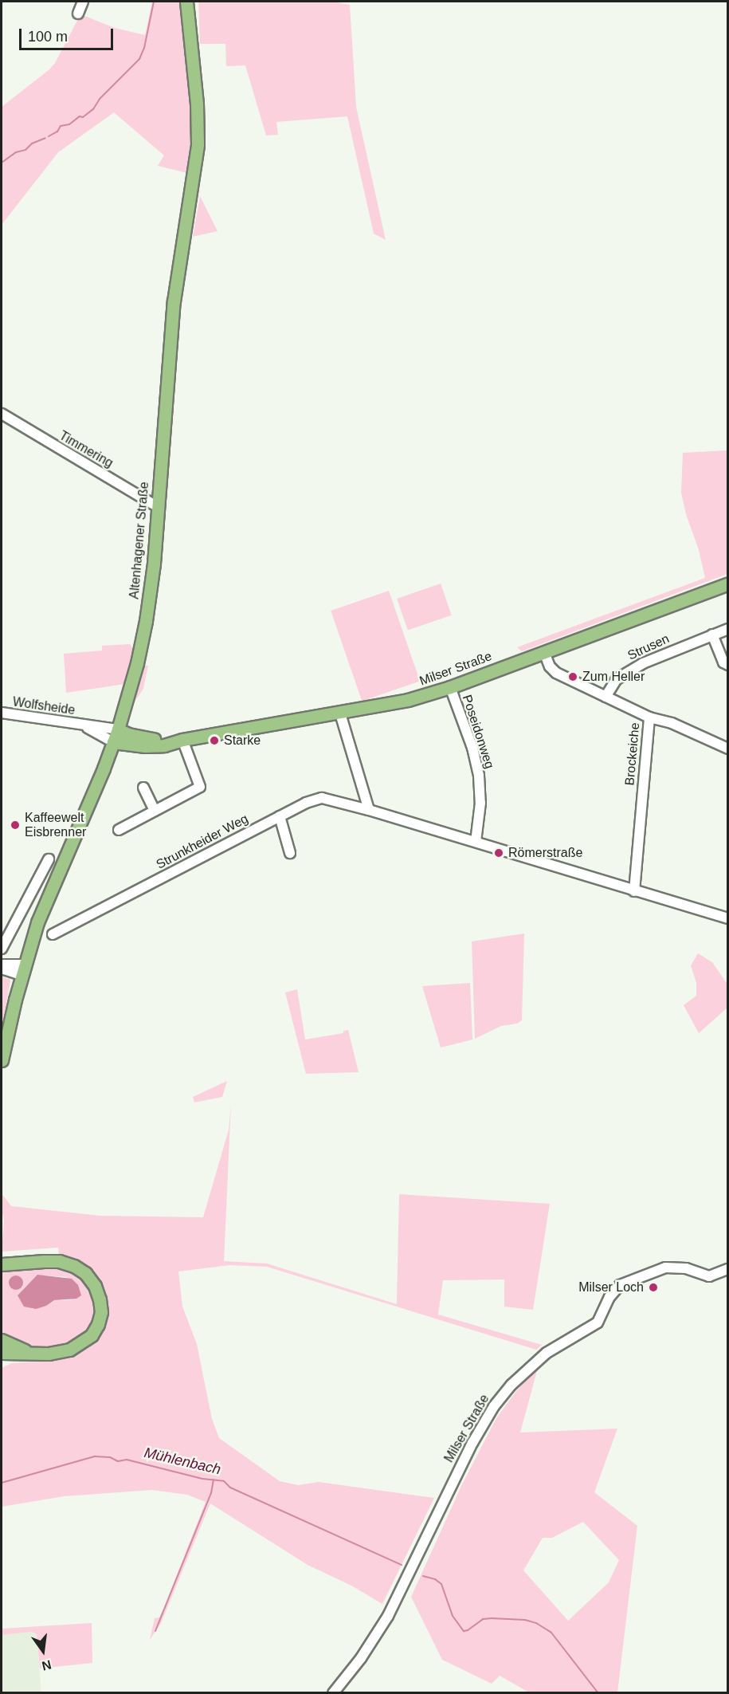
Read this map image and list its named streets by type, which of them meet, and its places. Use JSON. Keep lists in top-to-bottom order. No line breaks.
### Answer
{"streets":{"main road":["Altenhagener Straße","Milser Straße"],"street":["Timmering","Strusen","Wolfsheide","Poseidonweg","Brockeiche","Strunkheider Weg"]},"crossings":[["Timmering","Altenhagener Straße"],["Altenhagener Straße","Milser Straße"],["Altenhagener Straße","Wolfsheide"],["Strusen","Brockeiche"],["Milser Straße","Wolfsheide"],["Milser Straße","Poseidonweg"],["Milser Straße","Brockeiche"]],"water":["Mühlenbach"],"places":["Zum Heller","Starke","Kaffeewelt Eisbrenner","Römerstraße","Milser Loch"],"scale_bar":"100 m","north":"bottom"}
